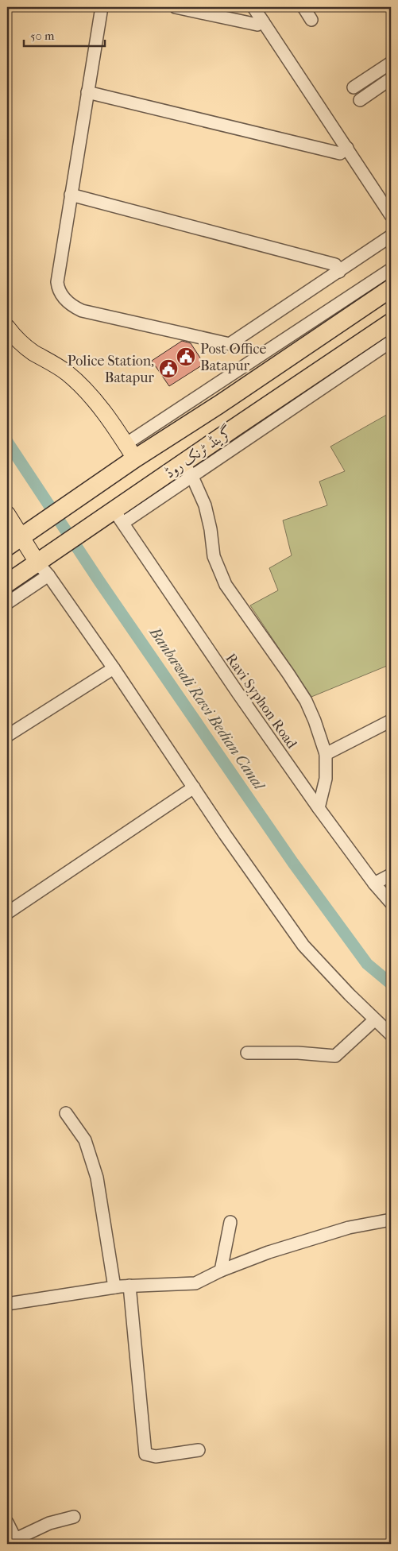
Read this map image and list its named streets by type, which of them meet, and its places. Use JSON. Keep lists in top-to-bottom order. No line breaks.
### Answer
{"streets":{"highway":["گرینڈ ٹرنک روڈ"],"street":["Ravi Syphon Road"]},"crossings":[["گرینڈ ٹرنک روڈ","Ravi Syphon Road"]],"water":["Banbawali Ravi Bedian Canal"],"places":{"public building":["Post Office Batapur","Police Station, Batapur"]},"scale_bar":"50 m"}
